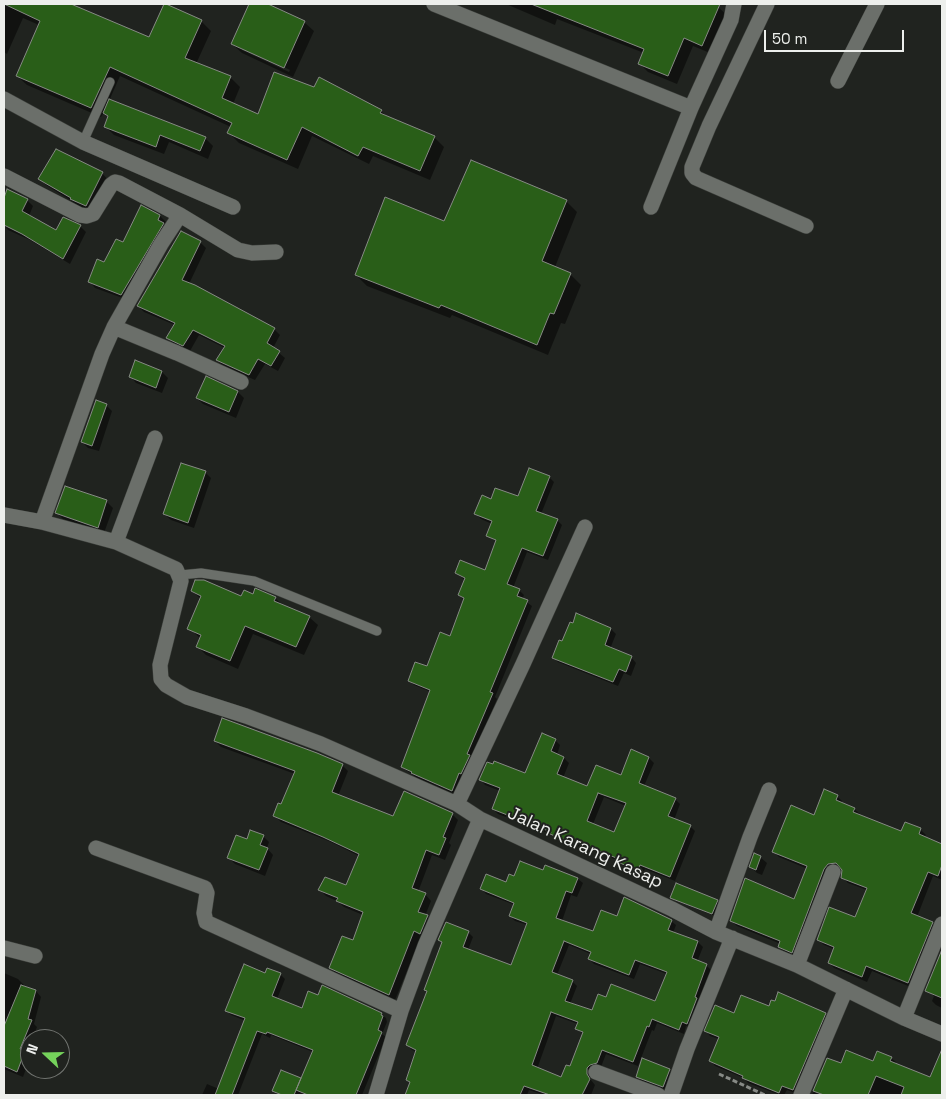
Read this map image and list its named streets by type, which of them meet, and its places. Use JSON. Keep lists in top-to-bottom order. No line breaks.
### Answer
{"streets":{"street":["Jalan Karang Kasap"]},"scale_bar":"50 m","north":"left"}
